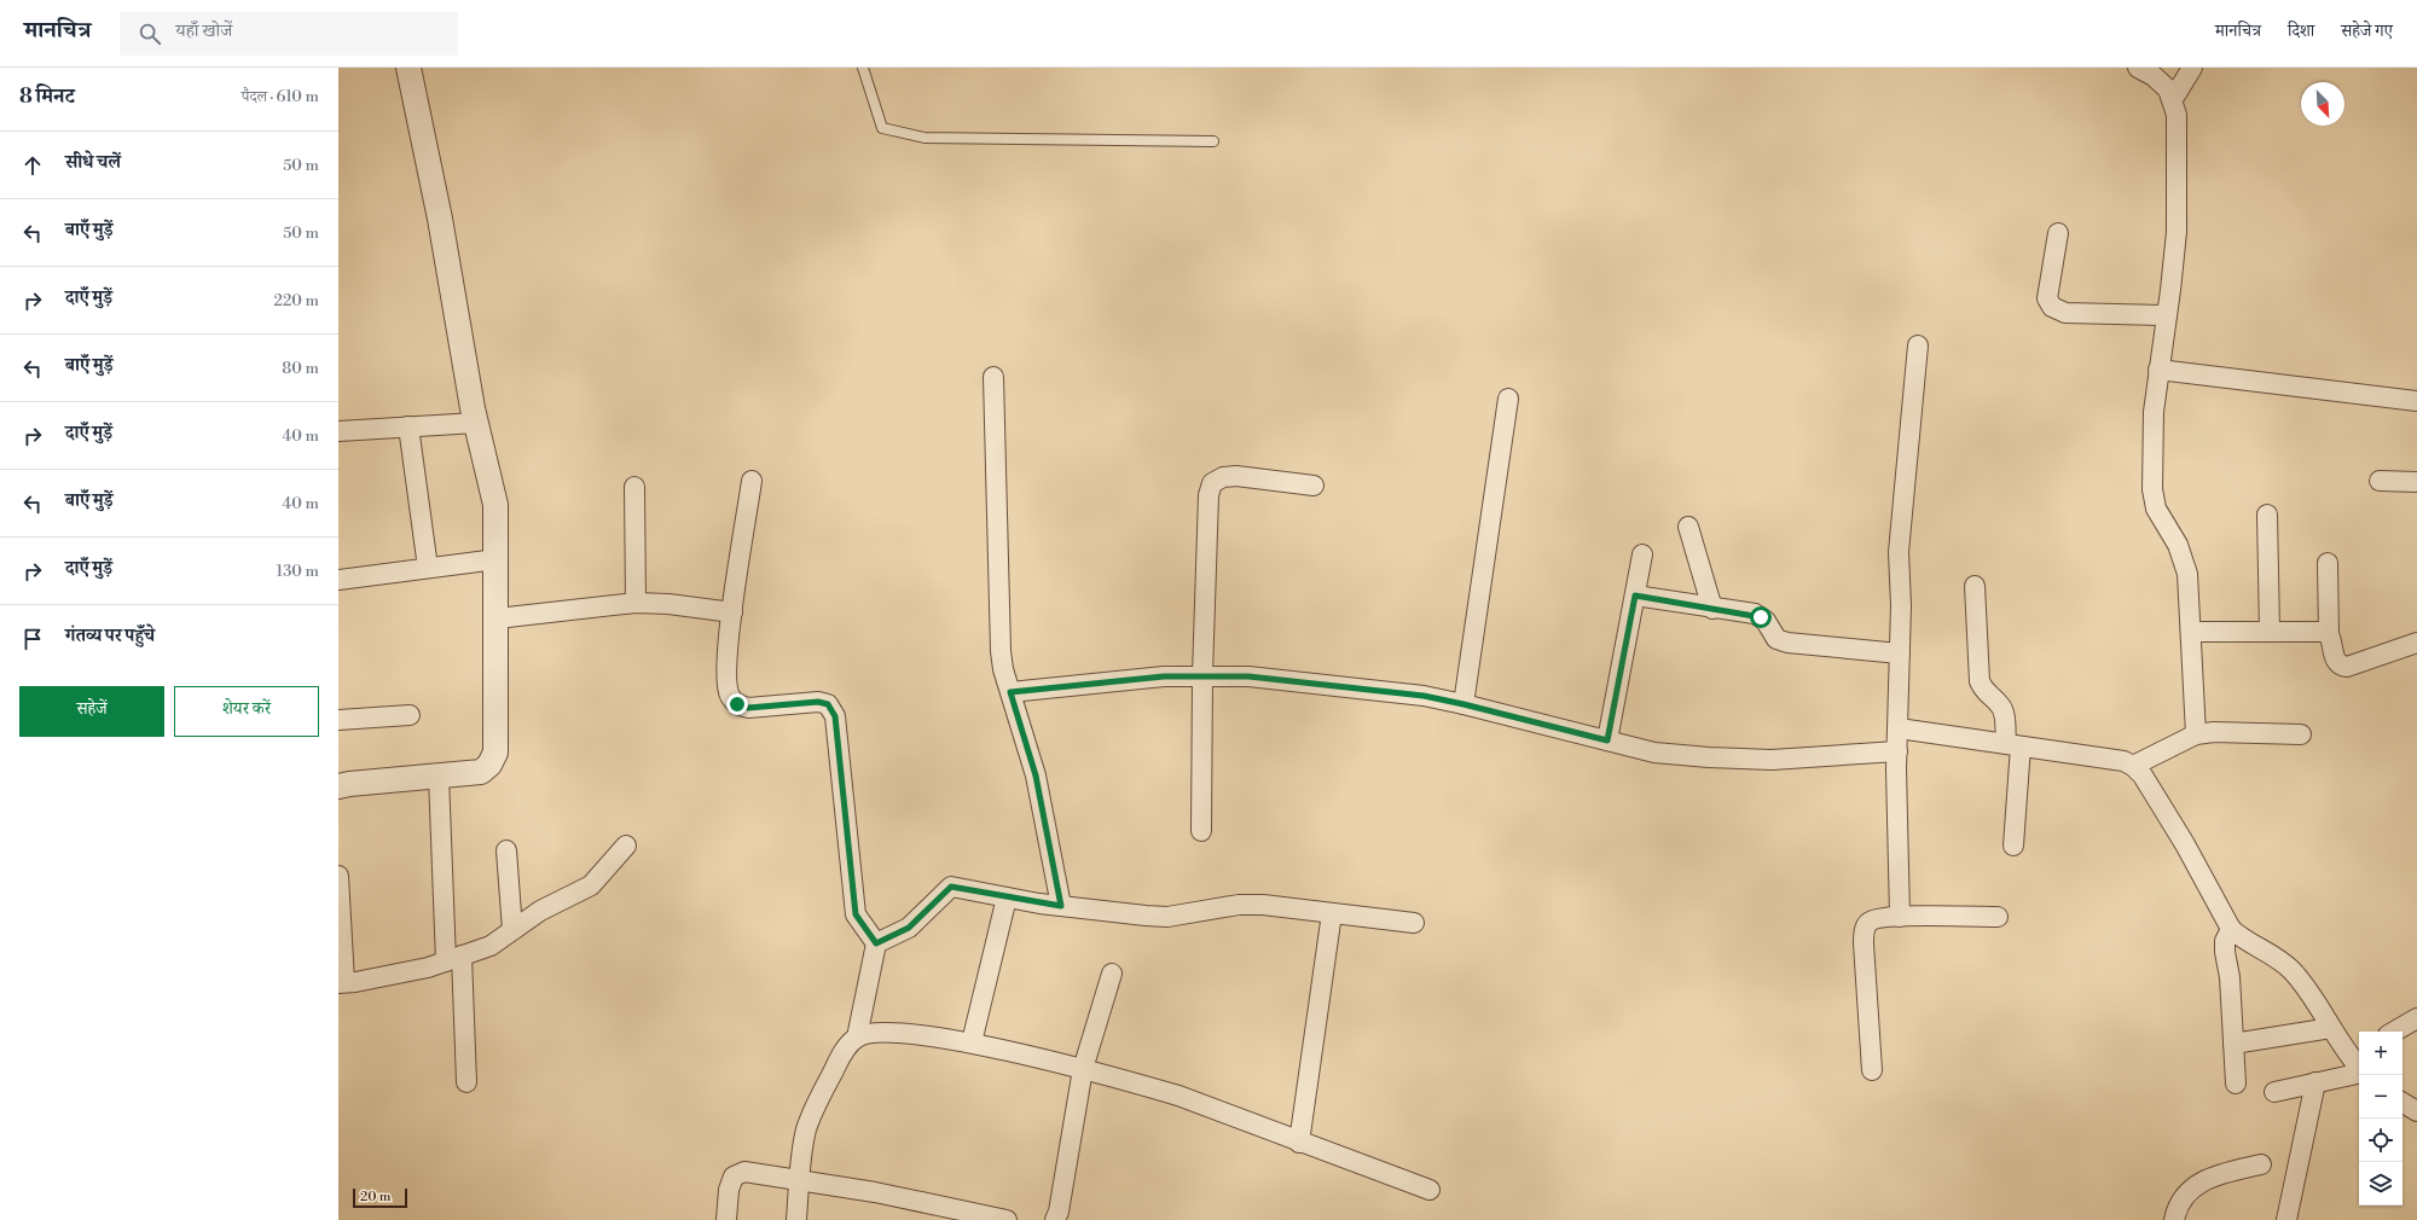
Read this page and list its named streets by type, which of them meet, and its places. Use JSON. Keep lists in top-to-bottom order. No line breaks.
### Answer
{"scale_bar":"20 m","north":"bottom right","page":{"header":"मानचित्र","search":"यहाँ खोजें","nav":["मानचित्र","दिशा","सहेजे गए"],"heading":["8 मिनट","पैदल · 610 m"],"list":[["सीधे चलें","50 m"],["बाएँ मुड़ें","50 m"],["दाएँ मुड़ें","220 m"],["बाएँ मुड़ें","80 m"],["दाएँ मुड़ें","40 m"],["बाएँ मुड़ें","40 m"],["दाएँ मुड़ें","130 m"],"गंतव्य पर पहुँचे"],"buttons":["सहेजें","शेयर करें"],"map_buttons":["+","−"],"scale":"20 m"}}
